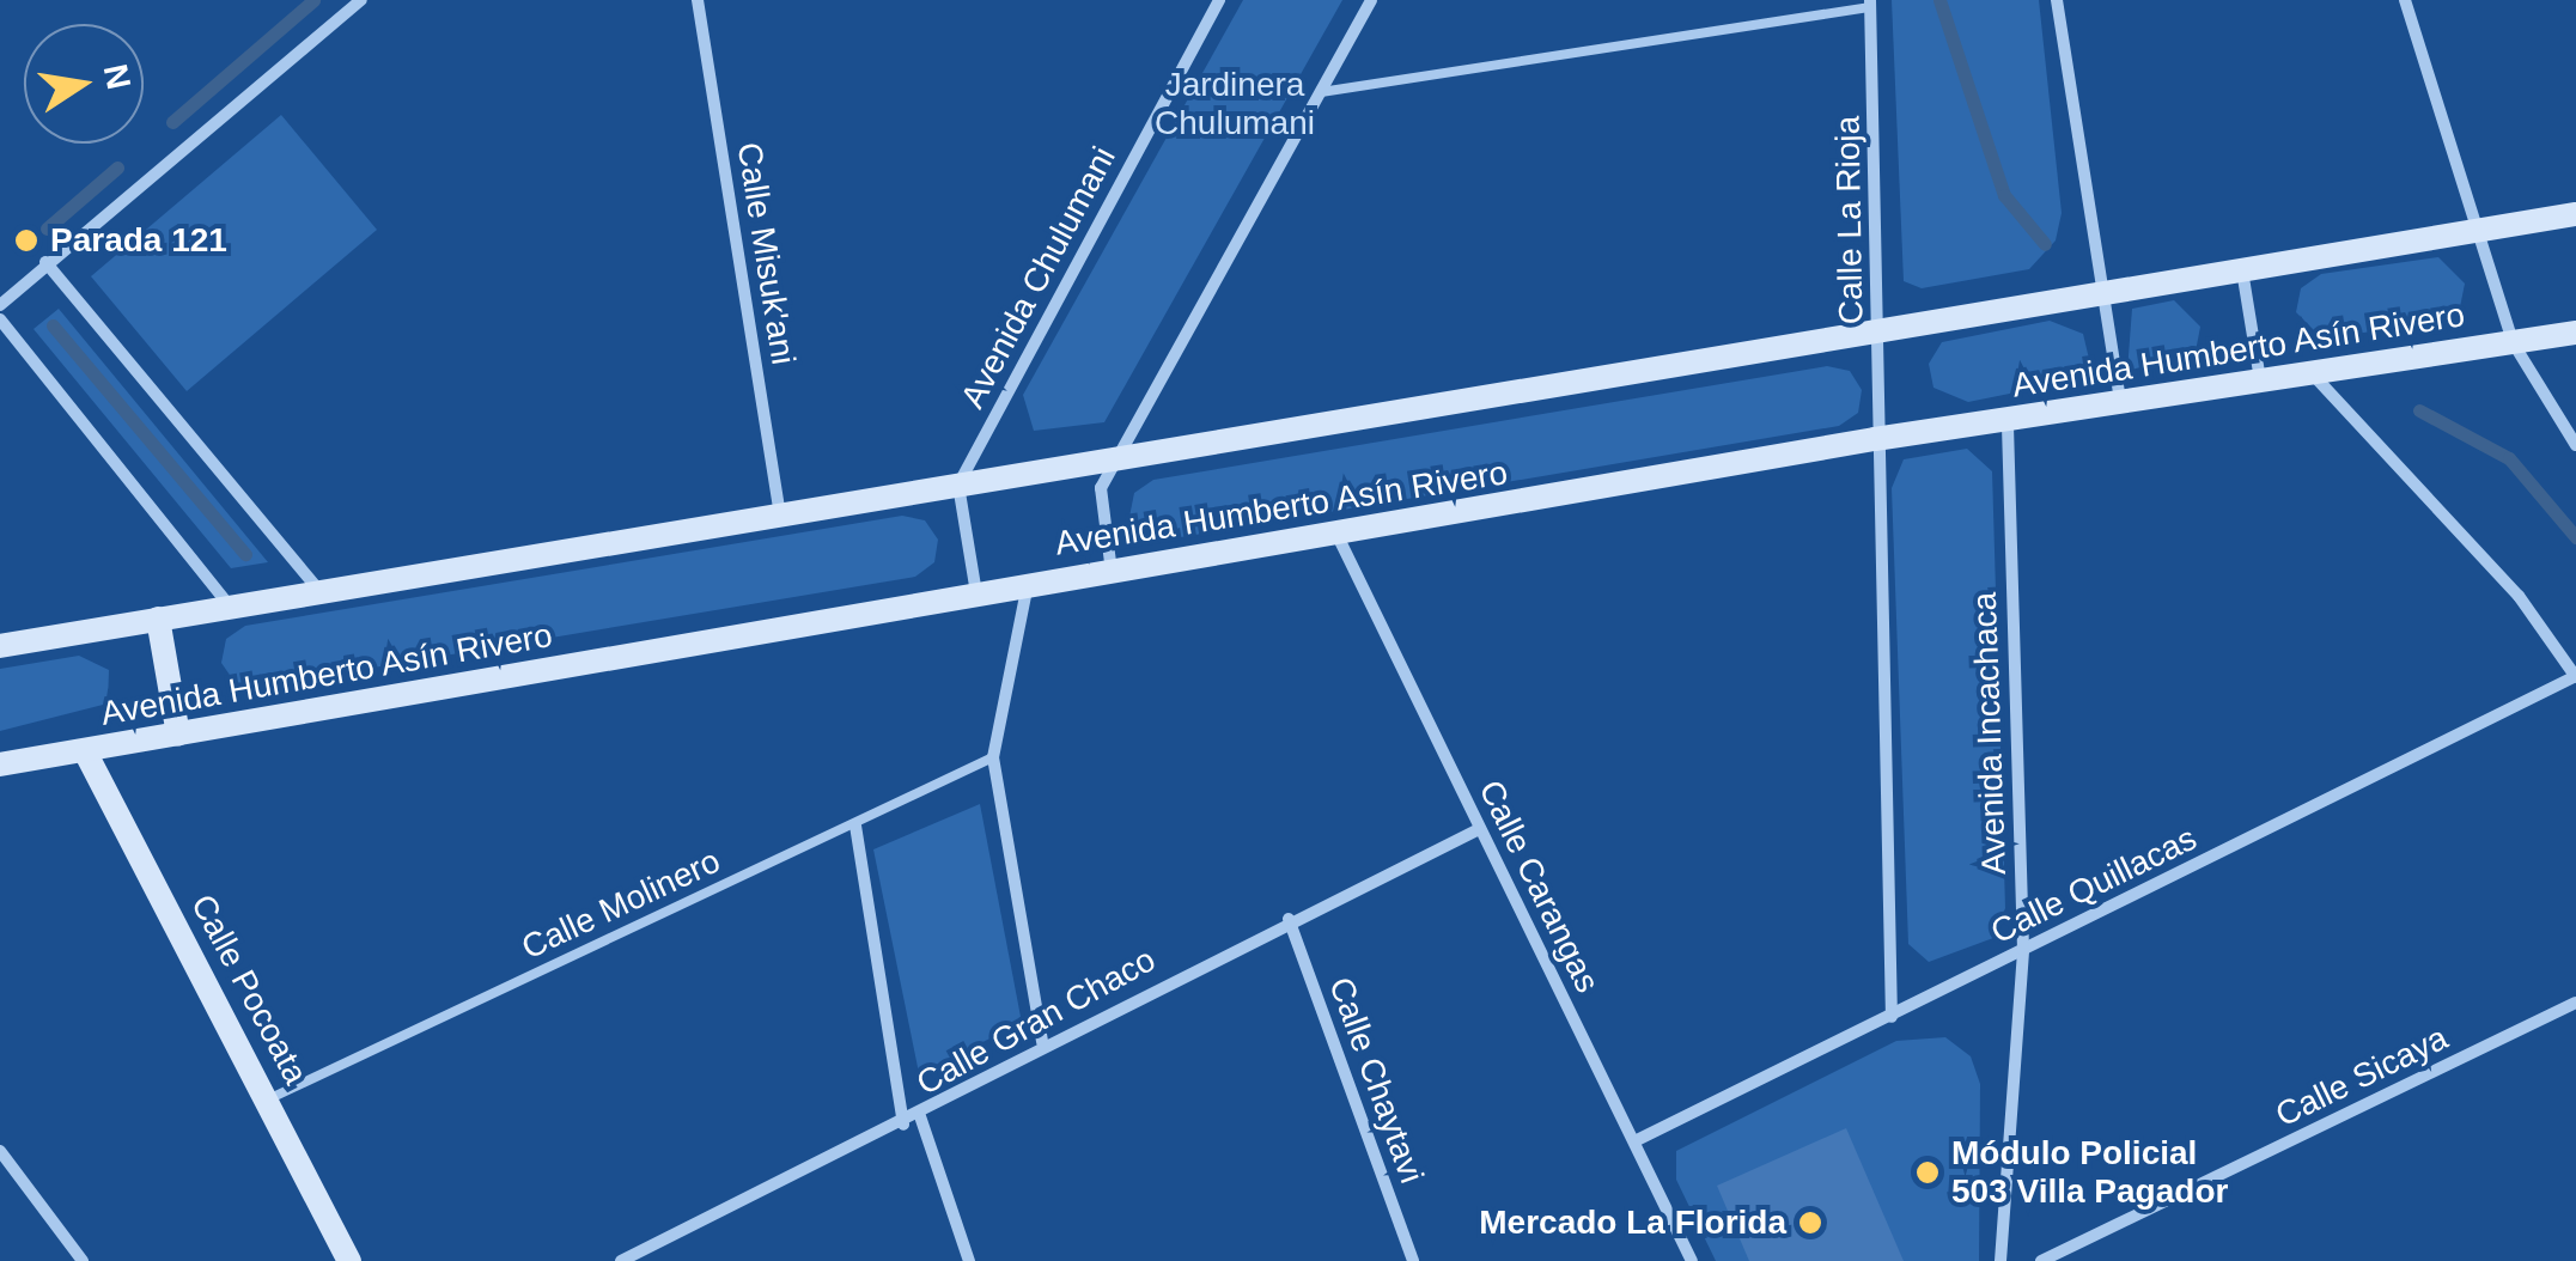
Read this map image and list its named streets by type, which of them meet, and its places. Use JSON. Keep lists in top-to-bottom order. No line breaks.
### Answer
{"streets":{"street":["Calle La Rioja","Calle Misuk'ani","Avenida Chulumani","Avenida Humberto Asín Rivero","Avenida Incachaca","Calle Quillacas","Calle Carangas","Calle Pocoata","Calle Gran Chaco","Calle Sicaya","Calle Chaytavi"],"lane":["Calle Molinero"]},"crossings":[["Calle La Rioja","Avenida Humberto Asín Rivero"],["Avenida Humberto Asín Rivero","Avenida Incachaca"],["Avenida Humberto Asín Rivero","Calle Carangas"],["Avenida Humberto Asín Rivero","Calle Pocoata"],["Avenida Incachaca","Calle Quillacas"],["Calle Quillacas","Calle Carangas"],["Calle Carangas","Calle Gran Chaco"],["Calle Molinero","Calle Pocoata"],["Calle Gran Chaco","Calle Chaytavi"]],"parks":["Jardinera Chulumani"],"places":["Parada 121","Módulo Policial 503 Villa Pagador","Mercado La Florida"],"north":"right"}
